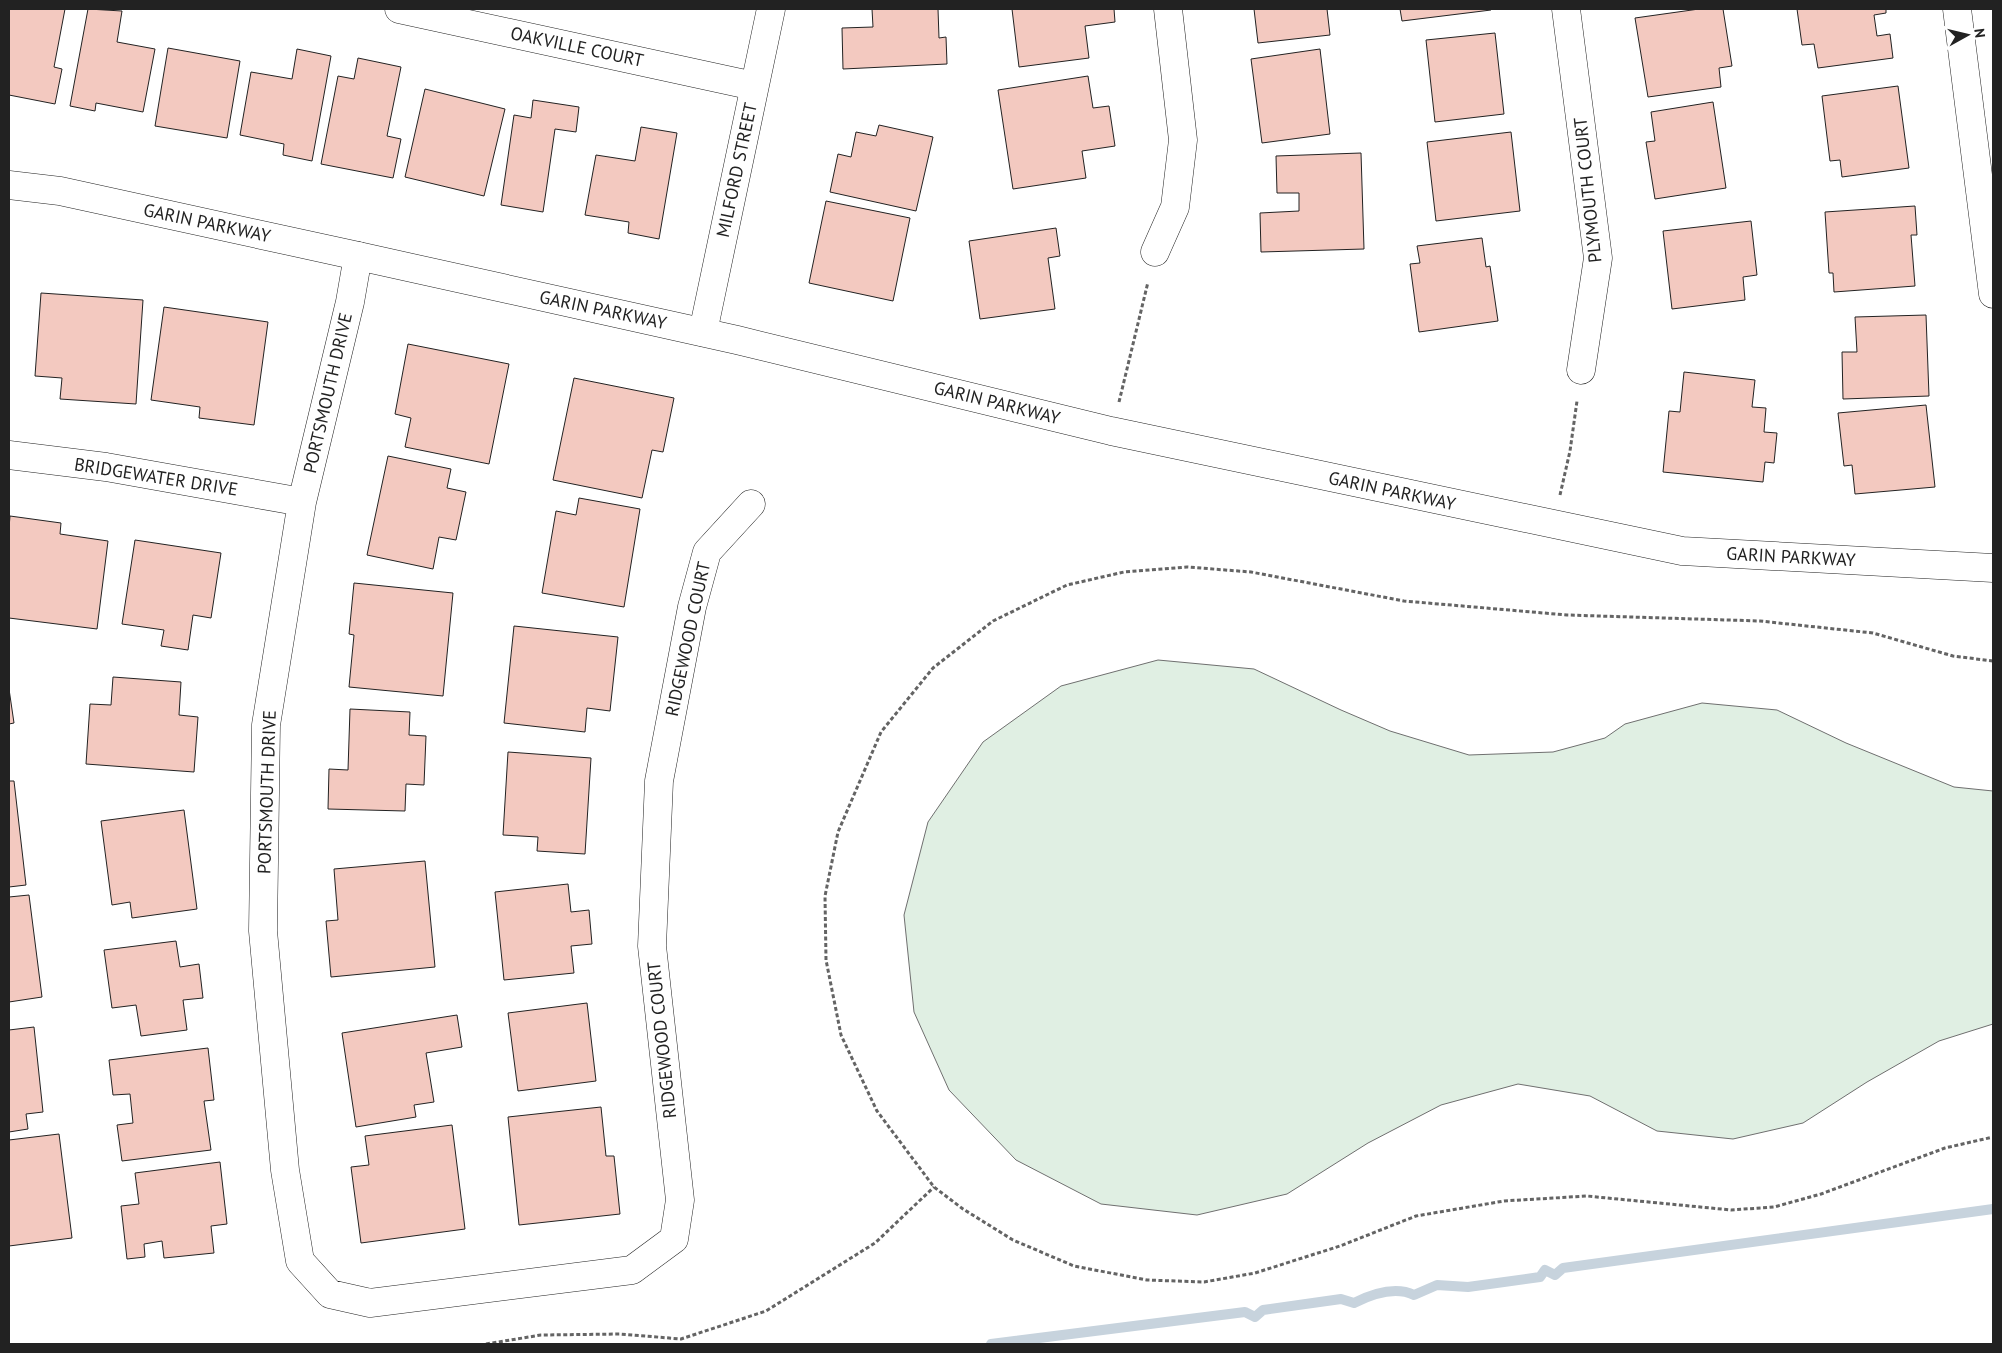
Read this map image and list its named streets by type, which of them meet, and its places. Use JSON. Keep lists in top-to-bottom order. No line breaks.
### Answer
{"streets":{"street":["OAKVILLE COURT","MILFORD STREET","PLYMOUTH COURT","GARIN PARKWAY","PORTSMOUTH DRIVE","BRIDGEWATER DRIVE","RIDGEWOOD COURT"]},"crossings":[["OAKVILLE COURT","MILFORD STREET"],["MILFORD STREET","GARIN PARKWAY"],["GARIN PARKWAY","PORTSMOUTH DRIVE"],["PORTSMOUTH DRIVE","BRIDGEWATER DRIVE"],["PORTSMOUTH DRIVE","RIDGEWOOD COURT"]],"north":"right"}
